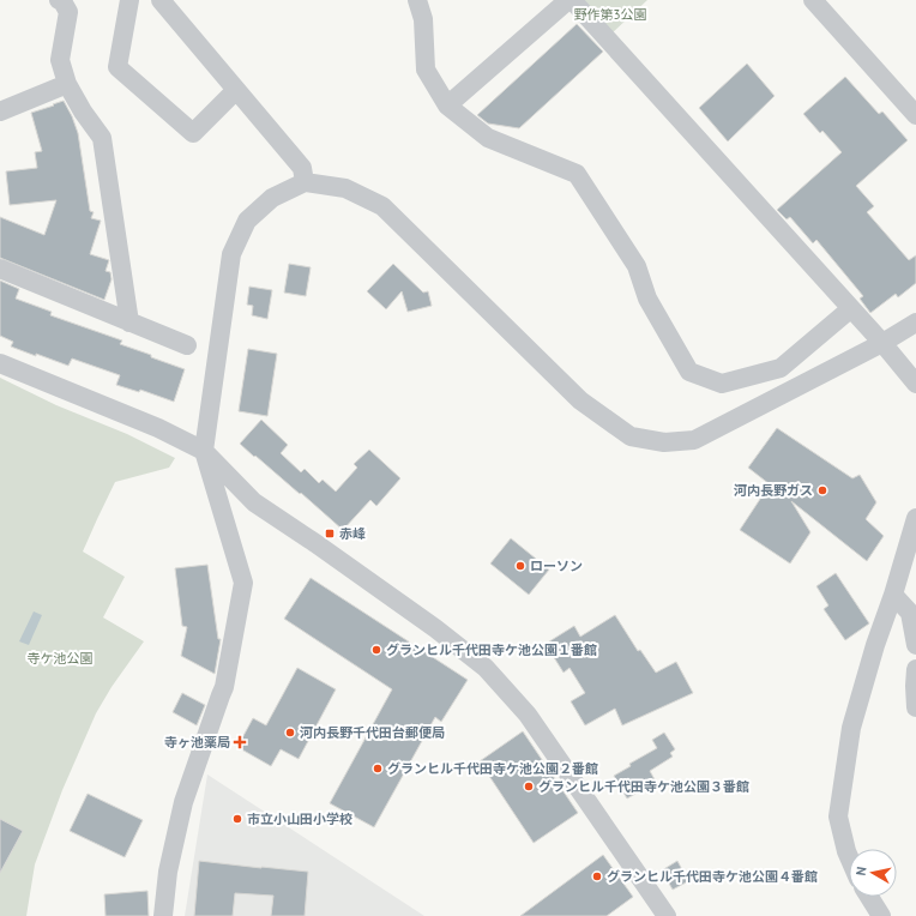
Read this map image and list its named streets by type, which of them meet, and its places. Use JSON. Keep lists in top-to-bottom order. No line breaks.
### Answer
{"parks":["野作第3公園","寺ケ池公園"],"places":{"other":["河内長野ガス","ローソン","グランヒル千代田寺ケ池公園１番館","河内長野千代田台郵便局","グランヒル千代田寺ケ池公園２番館","グランヒル千代田寺ケ池公園３番館","市立小山田小学校","グランヒル千代田寺ケ池公園４番館"],"transit":["赤峰"],"health":["寺ヶ池薬局"]},"north":"left"}
